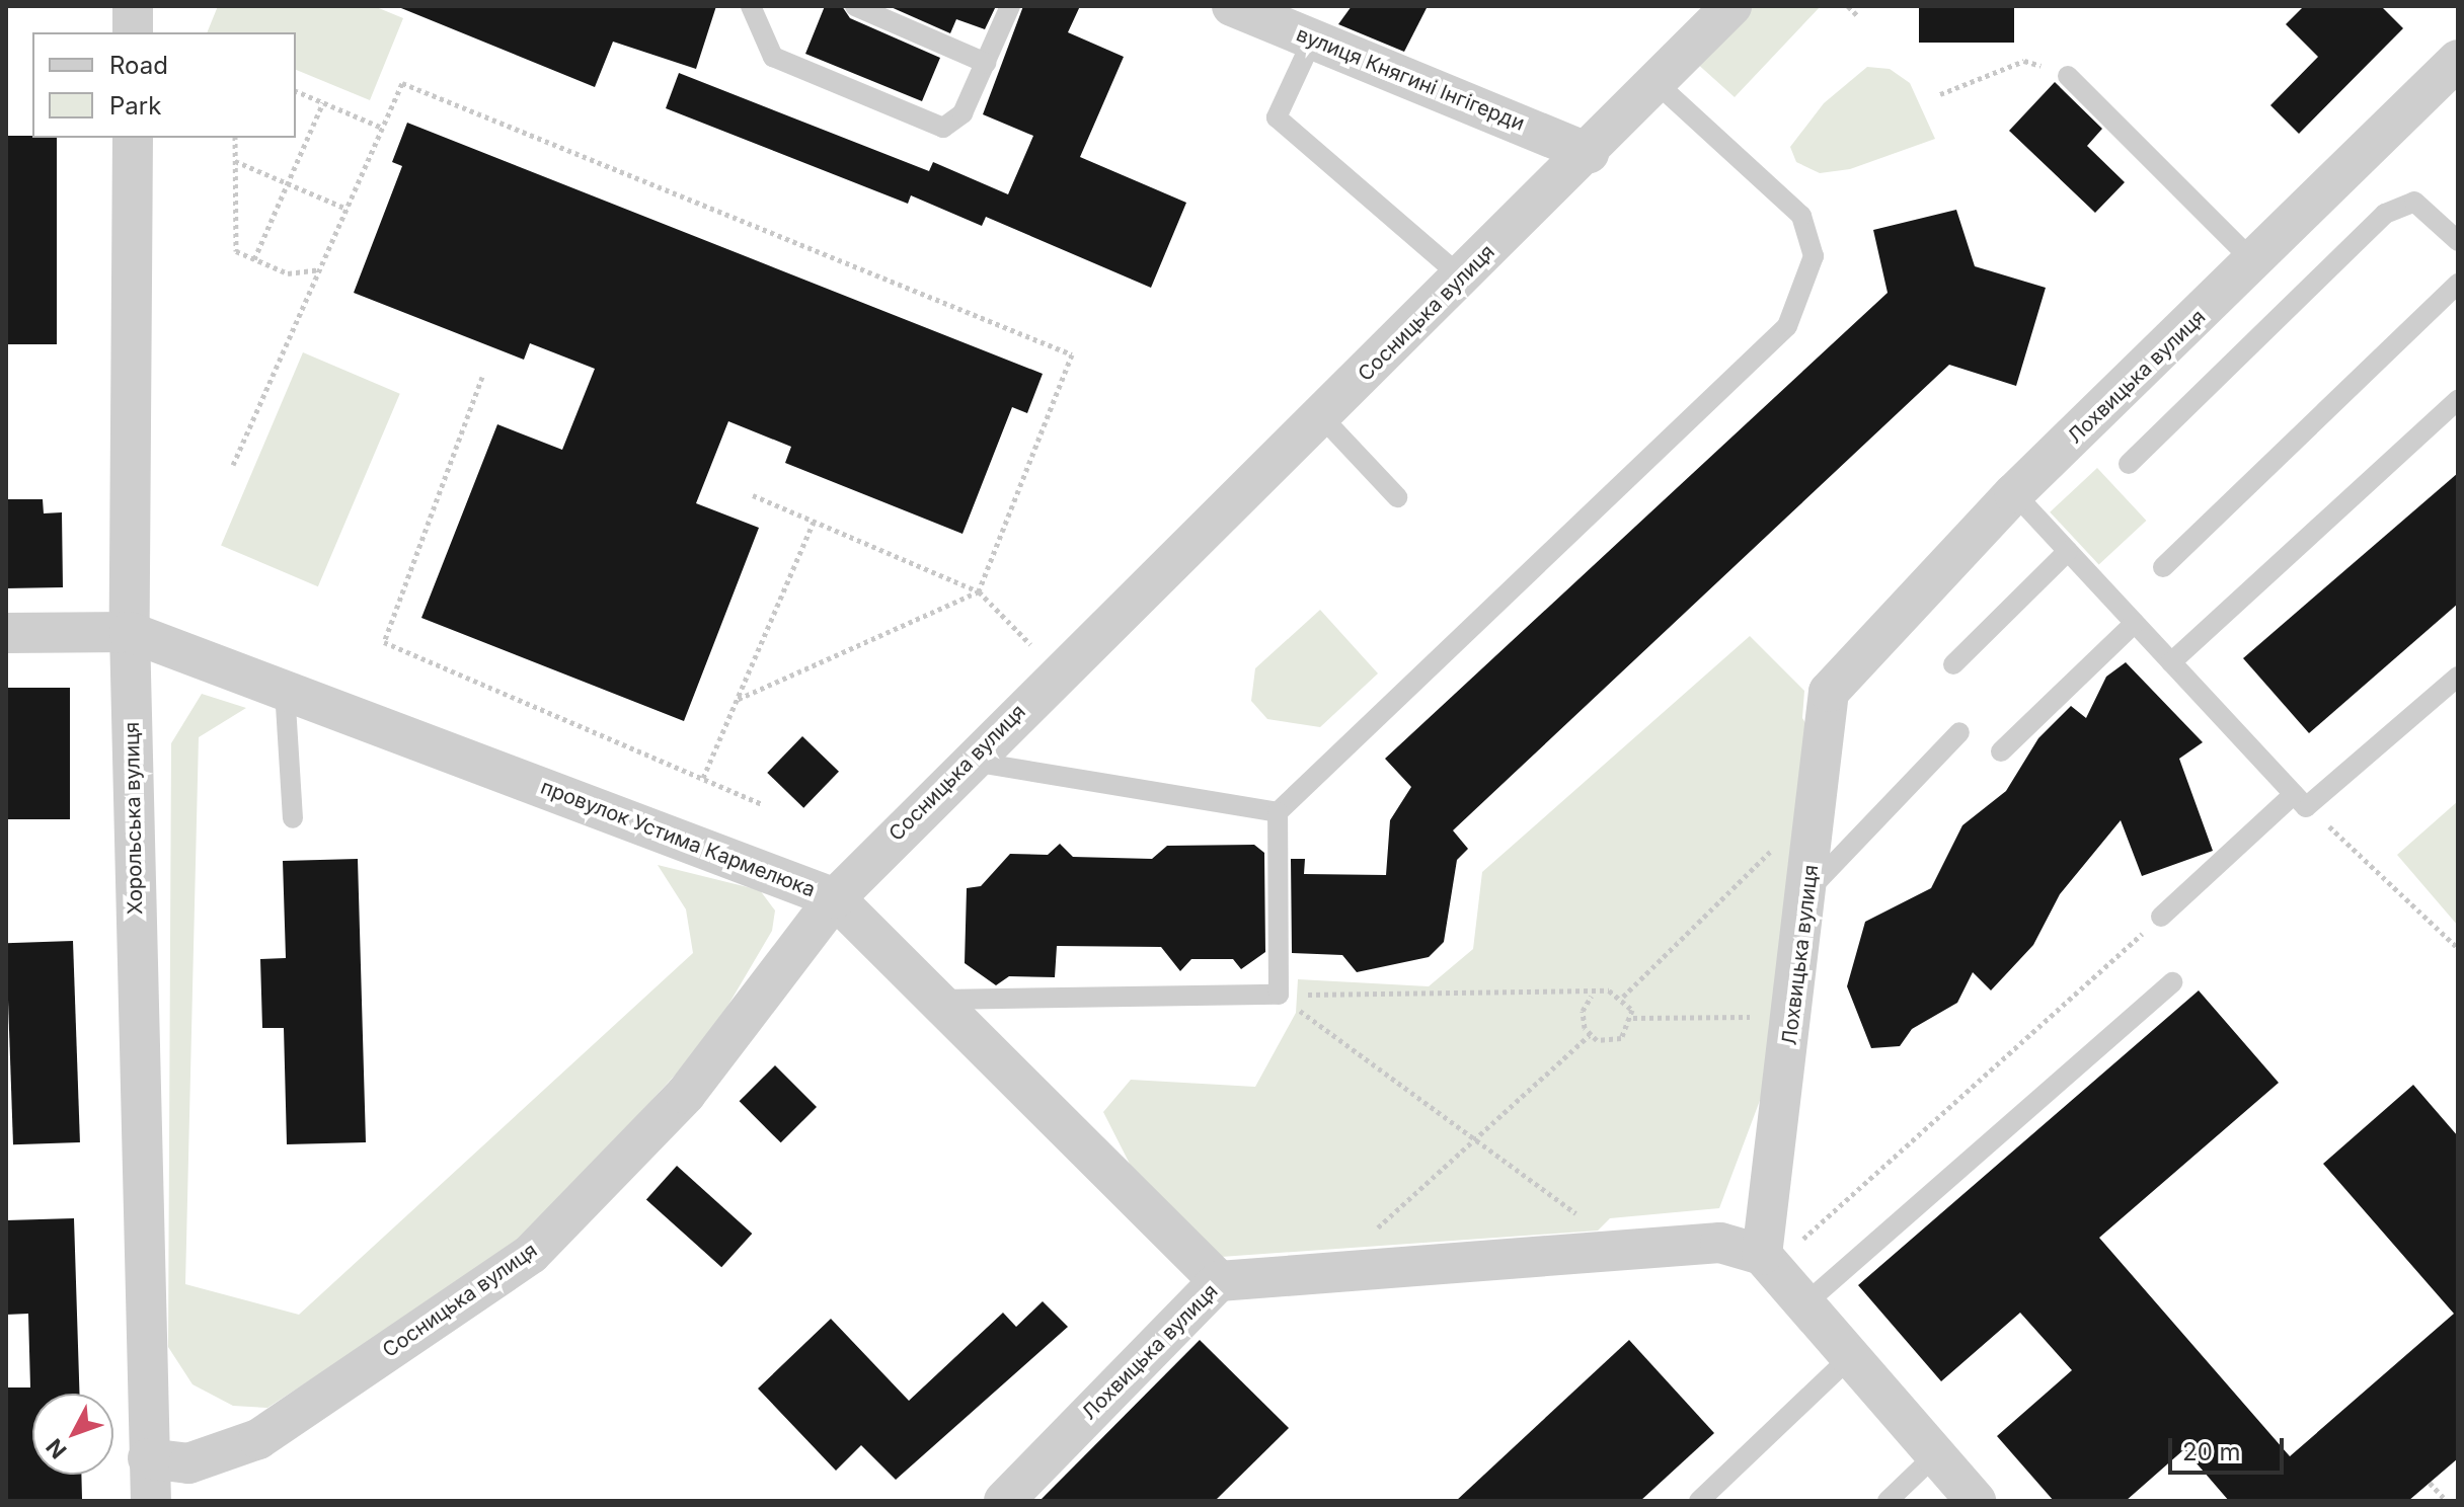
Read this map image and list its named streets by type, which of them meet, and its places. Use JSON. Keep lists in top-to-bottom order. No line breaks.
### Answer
{"streets":{"street":["вулиця Княгині Інгігерди","Сосницька вулиця","Лохвицька вулиця","Хорольська вулиця","провулок Устима Кармелюка"]},"crossings":[["вулиця Княгині Інгігерди","Сосницька вулиця"],["Сосницька вулиця","Хорольська вулиця"],["Сосницька вулиця","провулок Устима Кармелюка"],["Лохвицька вулиця","провулок Устима Кармелюка"],["Хорольська вулиця","провулок Устима Кармелюка"]],"legend":["Road","Park"],"scale_bar":"20 m","north":"bottom left"}
